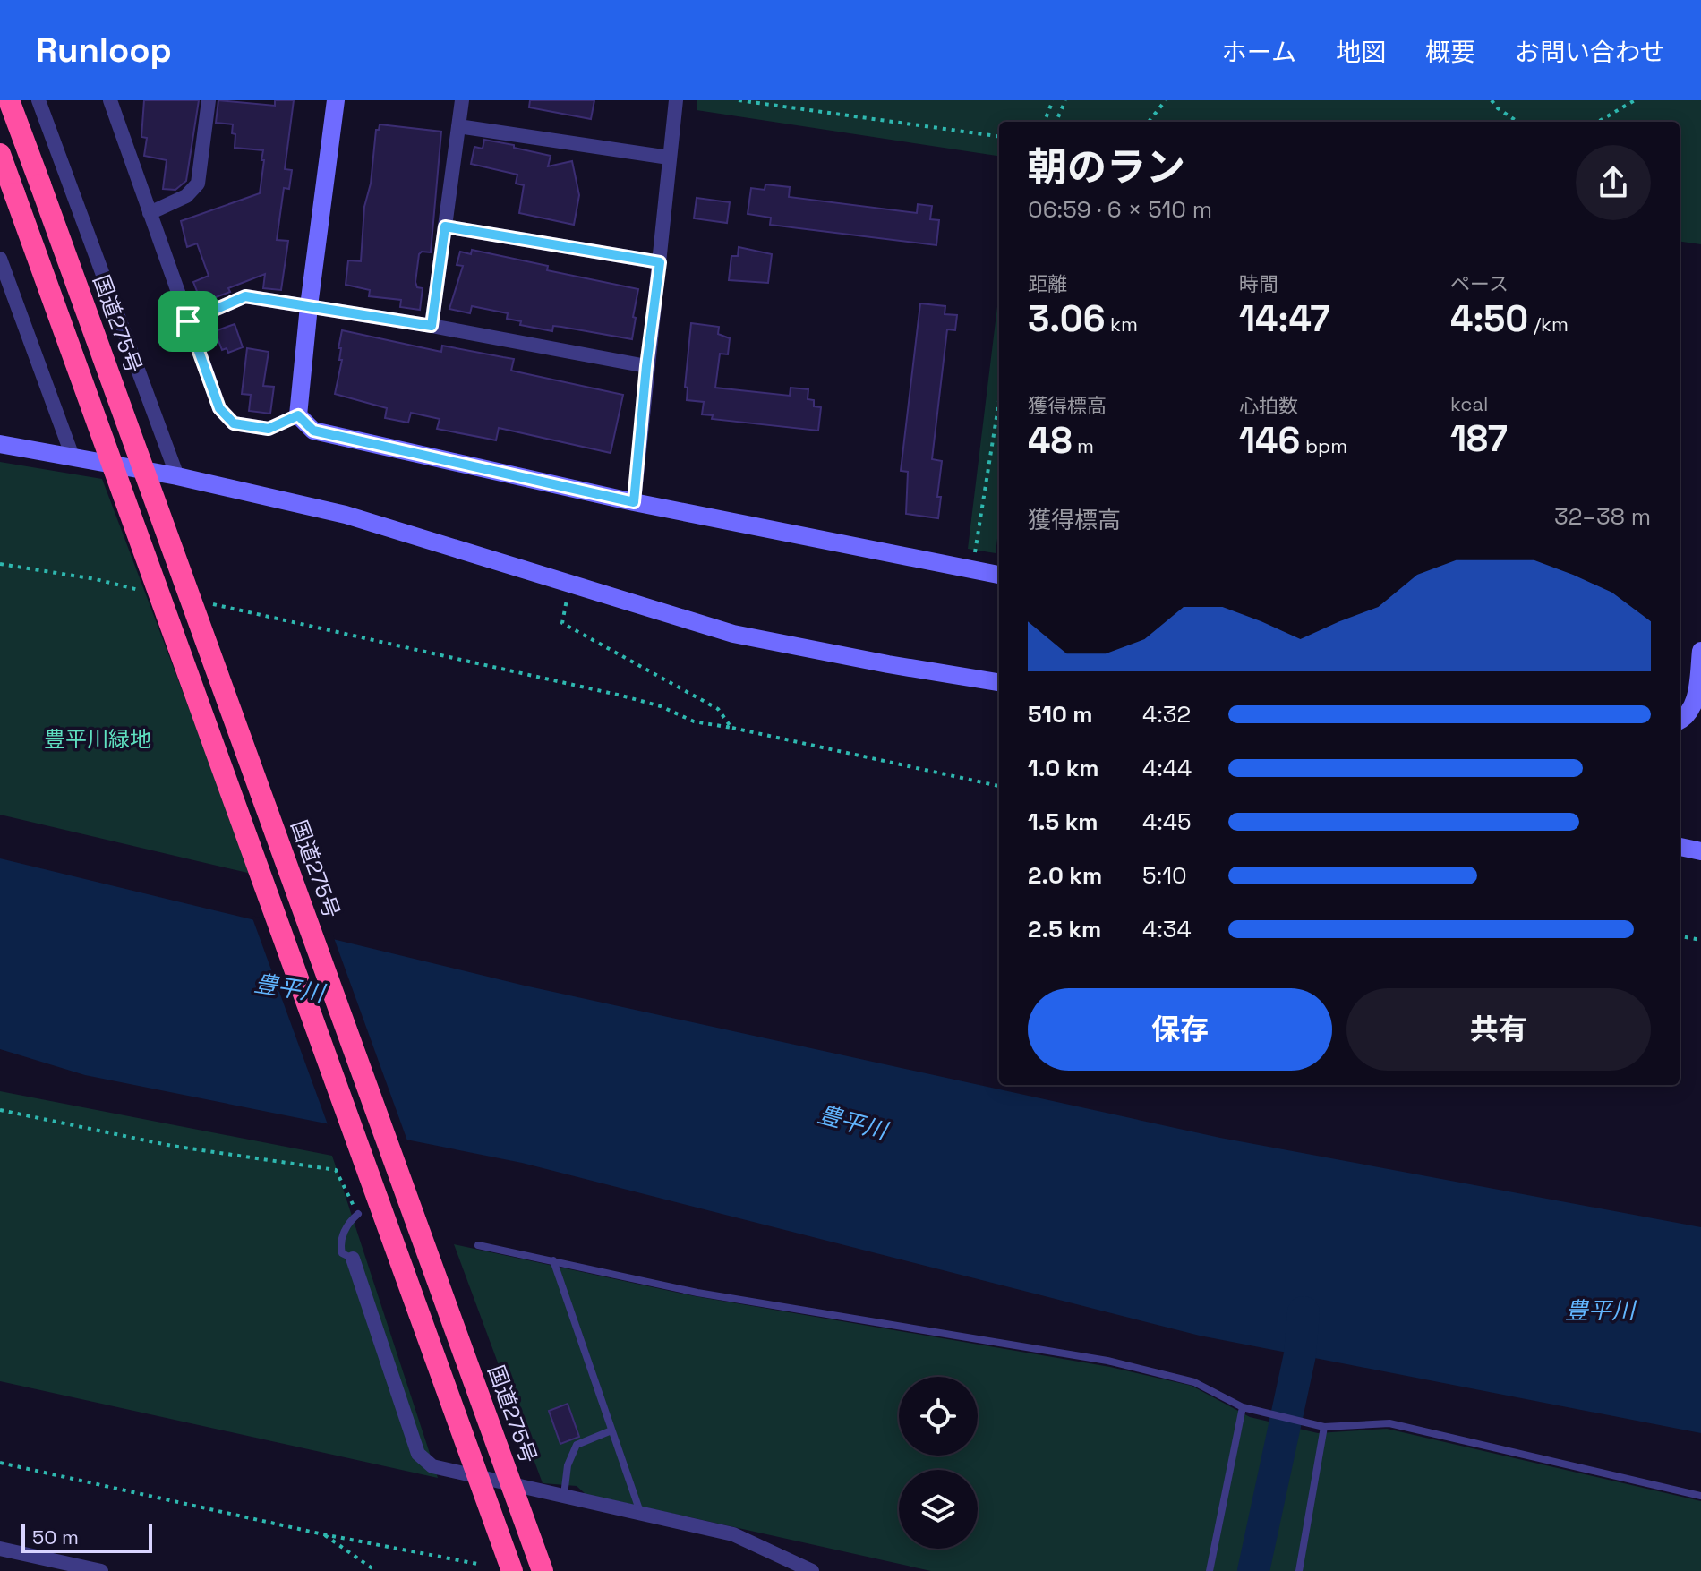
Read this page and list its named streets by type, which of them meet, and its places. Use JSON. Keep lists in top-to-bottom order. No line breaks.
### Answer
{"streets":{"highway":["国道275号"]},"water":["豊平川"],"parks":["豊平川緑地"],"scale_bar":"50 m","page":{"header":"Runloop","nav":["ホーム","地図","概要","お問い合わせ"],"heading":["朝のラン","06:59 · 6 × 510 m"],"stats":[["距離","3.06 km"],["時間","14:47"],["ペース","4:50 /km"],["獲得標高","48 m"],["心拍数","146 bpm"],["kcal","187"]],"chart":["獲得標高","32–38 m"],"list":[{"name":"510 m","note":"4:32"},{"name":"1.0 km","note":"4:44"},{"name":"1.5 km","note":"4:45"},{"name":"2.0 km","note":"5:10"},{"name":"2.5 km","note":"4:34"}],"buttons":["保存","共有"],"scale":"50 m"}}
